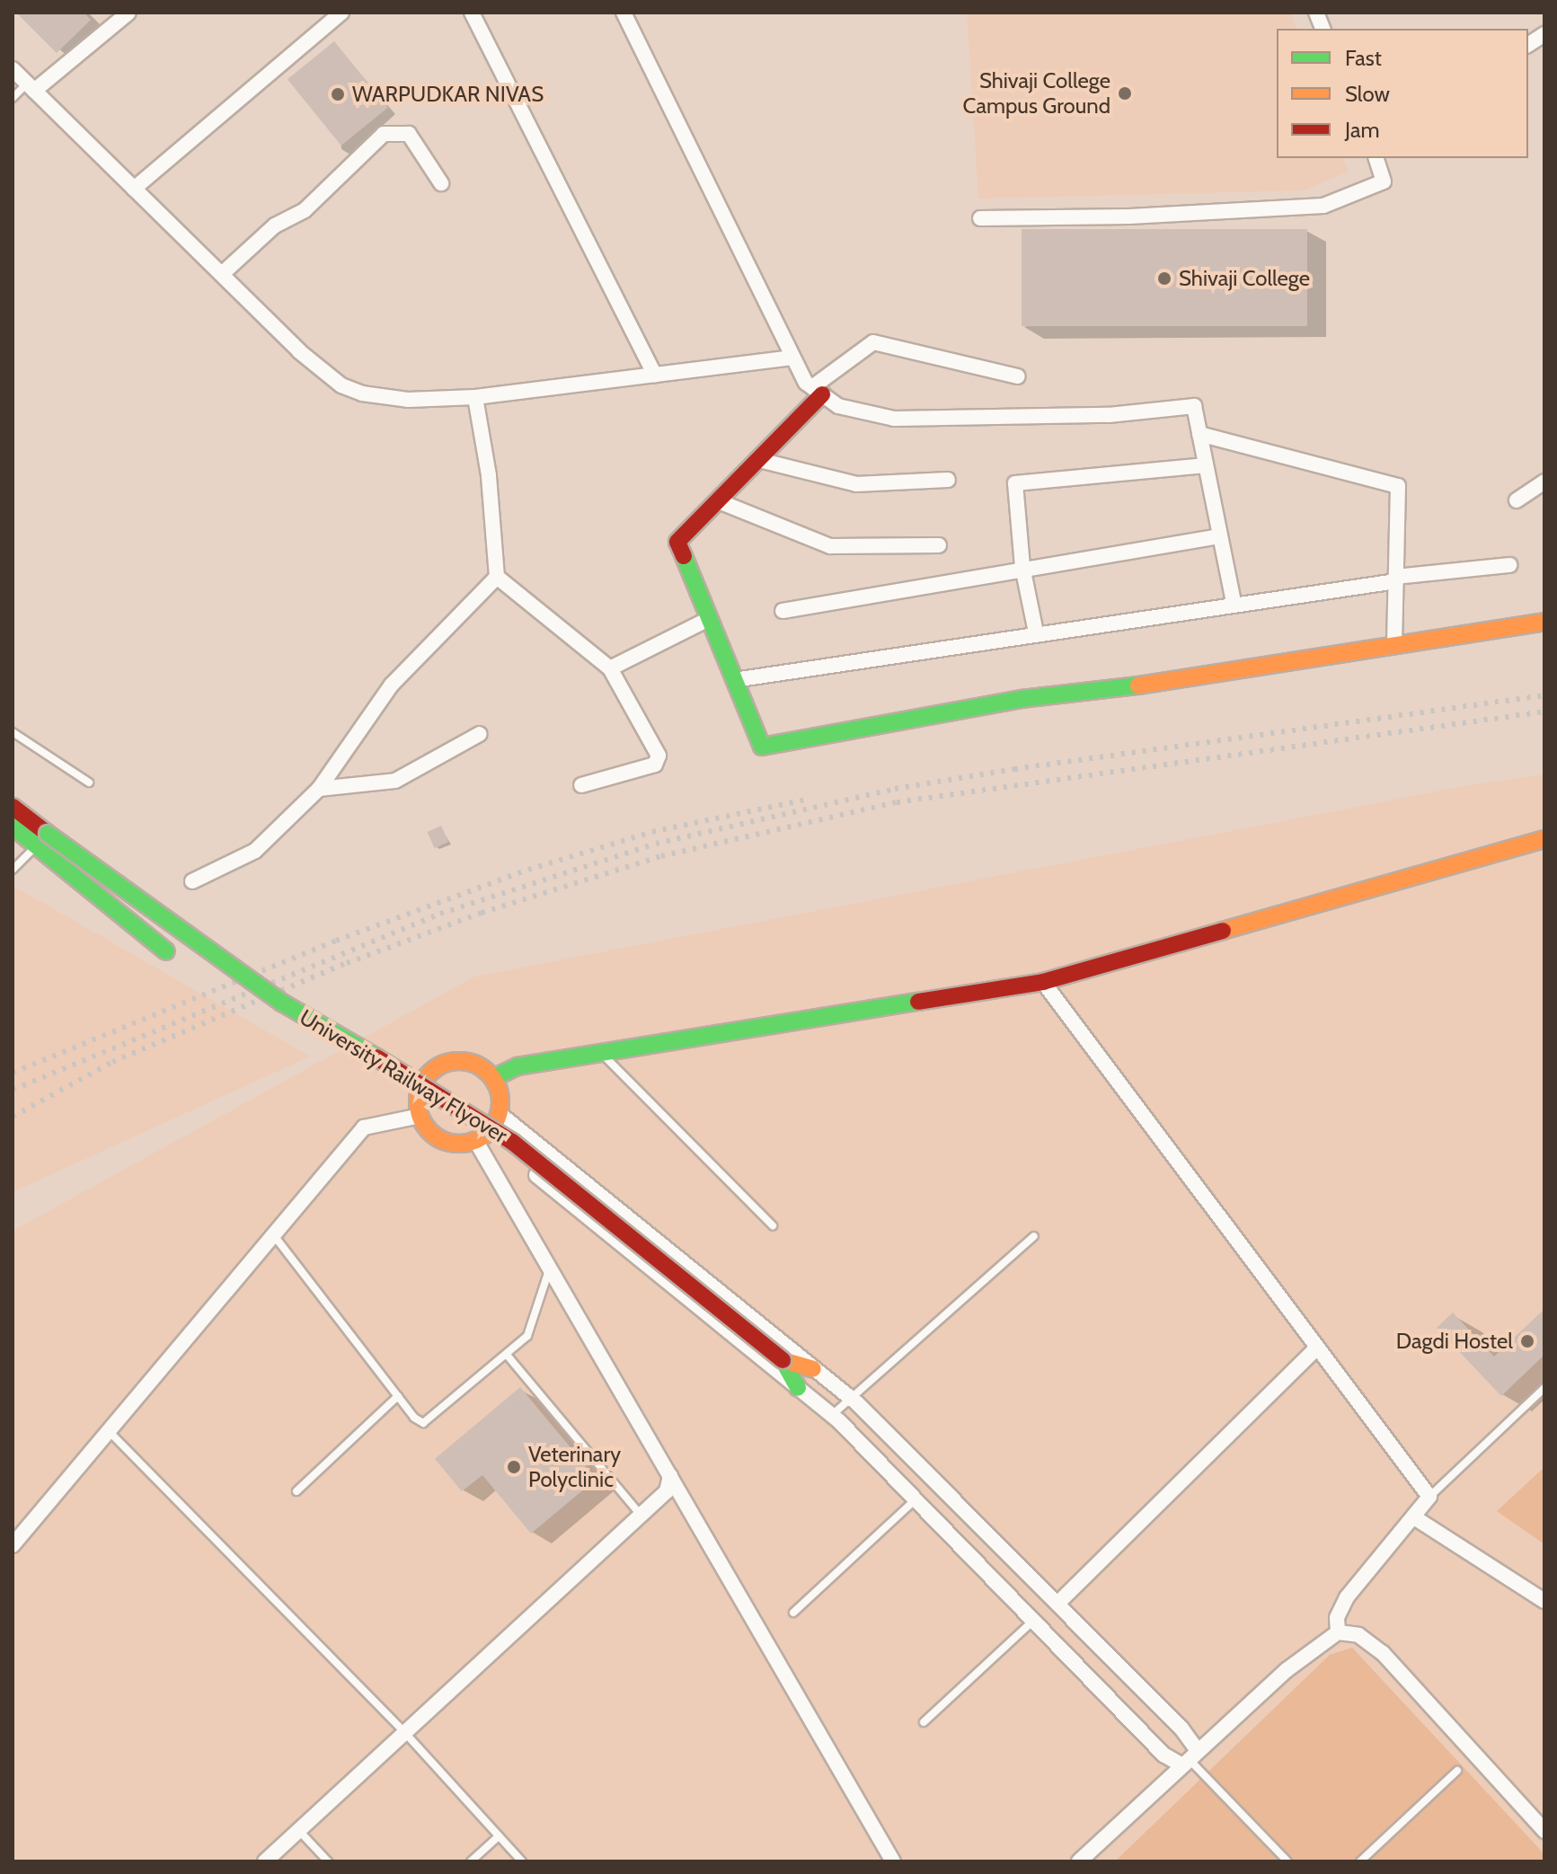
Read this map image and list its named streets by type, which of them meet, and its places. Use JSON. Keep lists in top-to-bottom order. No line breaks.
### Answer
{"streets":{"street":["University Railway Flyover"]},"places":["Shivaji College Campus Ground","WARPUDKAR NIVAS","Shivaji College","Dagdi Hostel","Veterinary Polyclinic"],"legend":["Fast","Slow","Jam"]}
